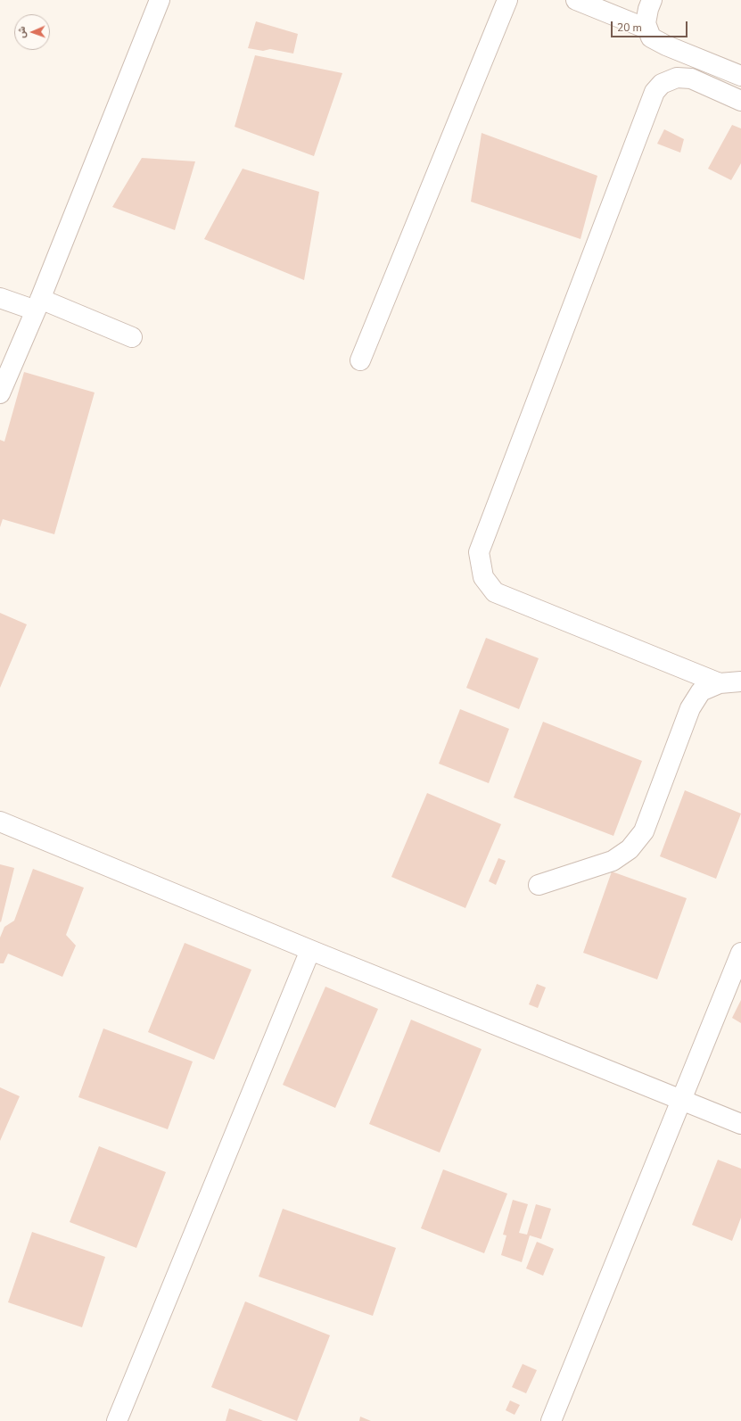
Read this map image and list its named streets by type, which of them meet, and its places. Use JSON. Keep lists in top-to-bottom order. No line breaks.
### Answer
{"scale_bar":"20 m","north":"left"}
